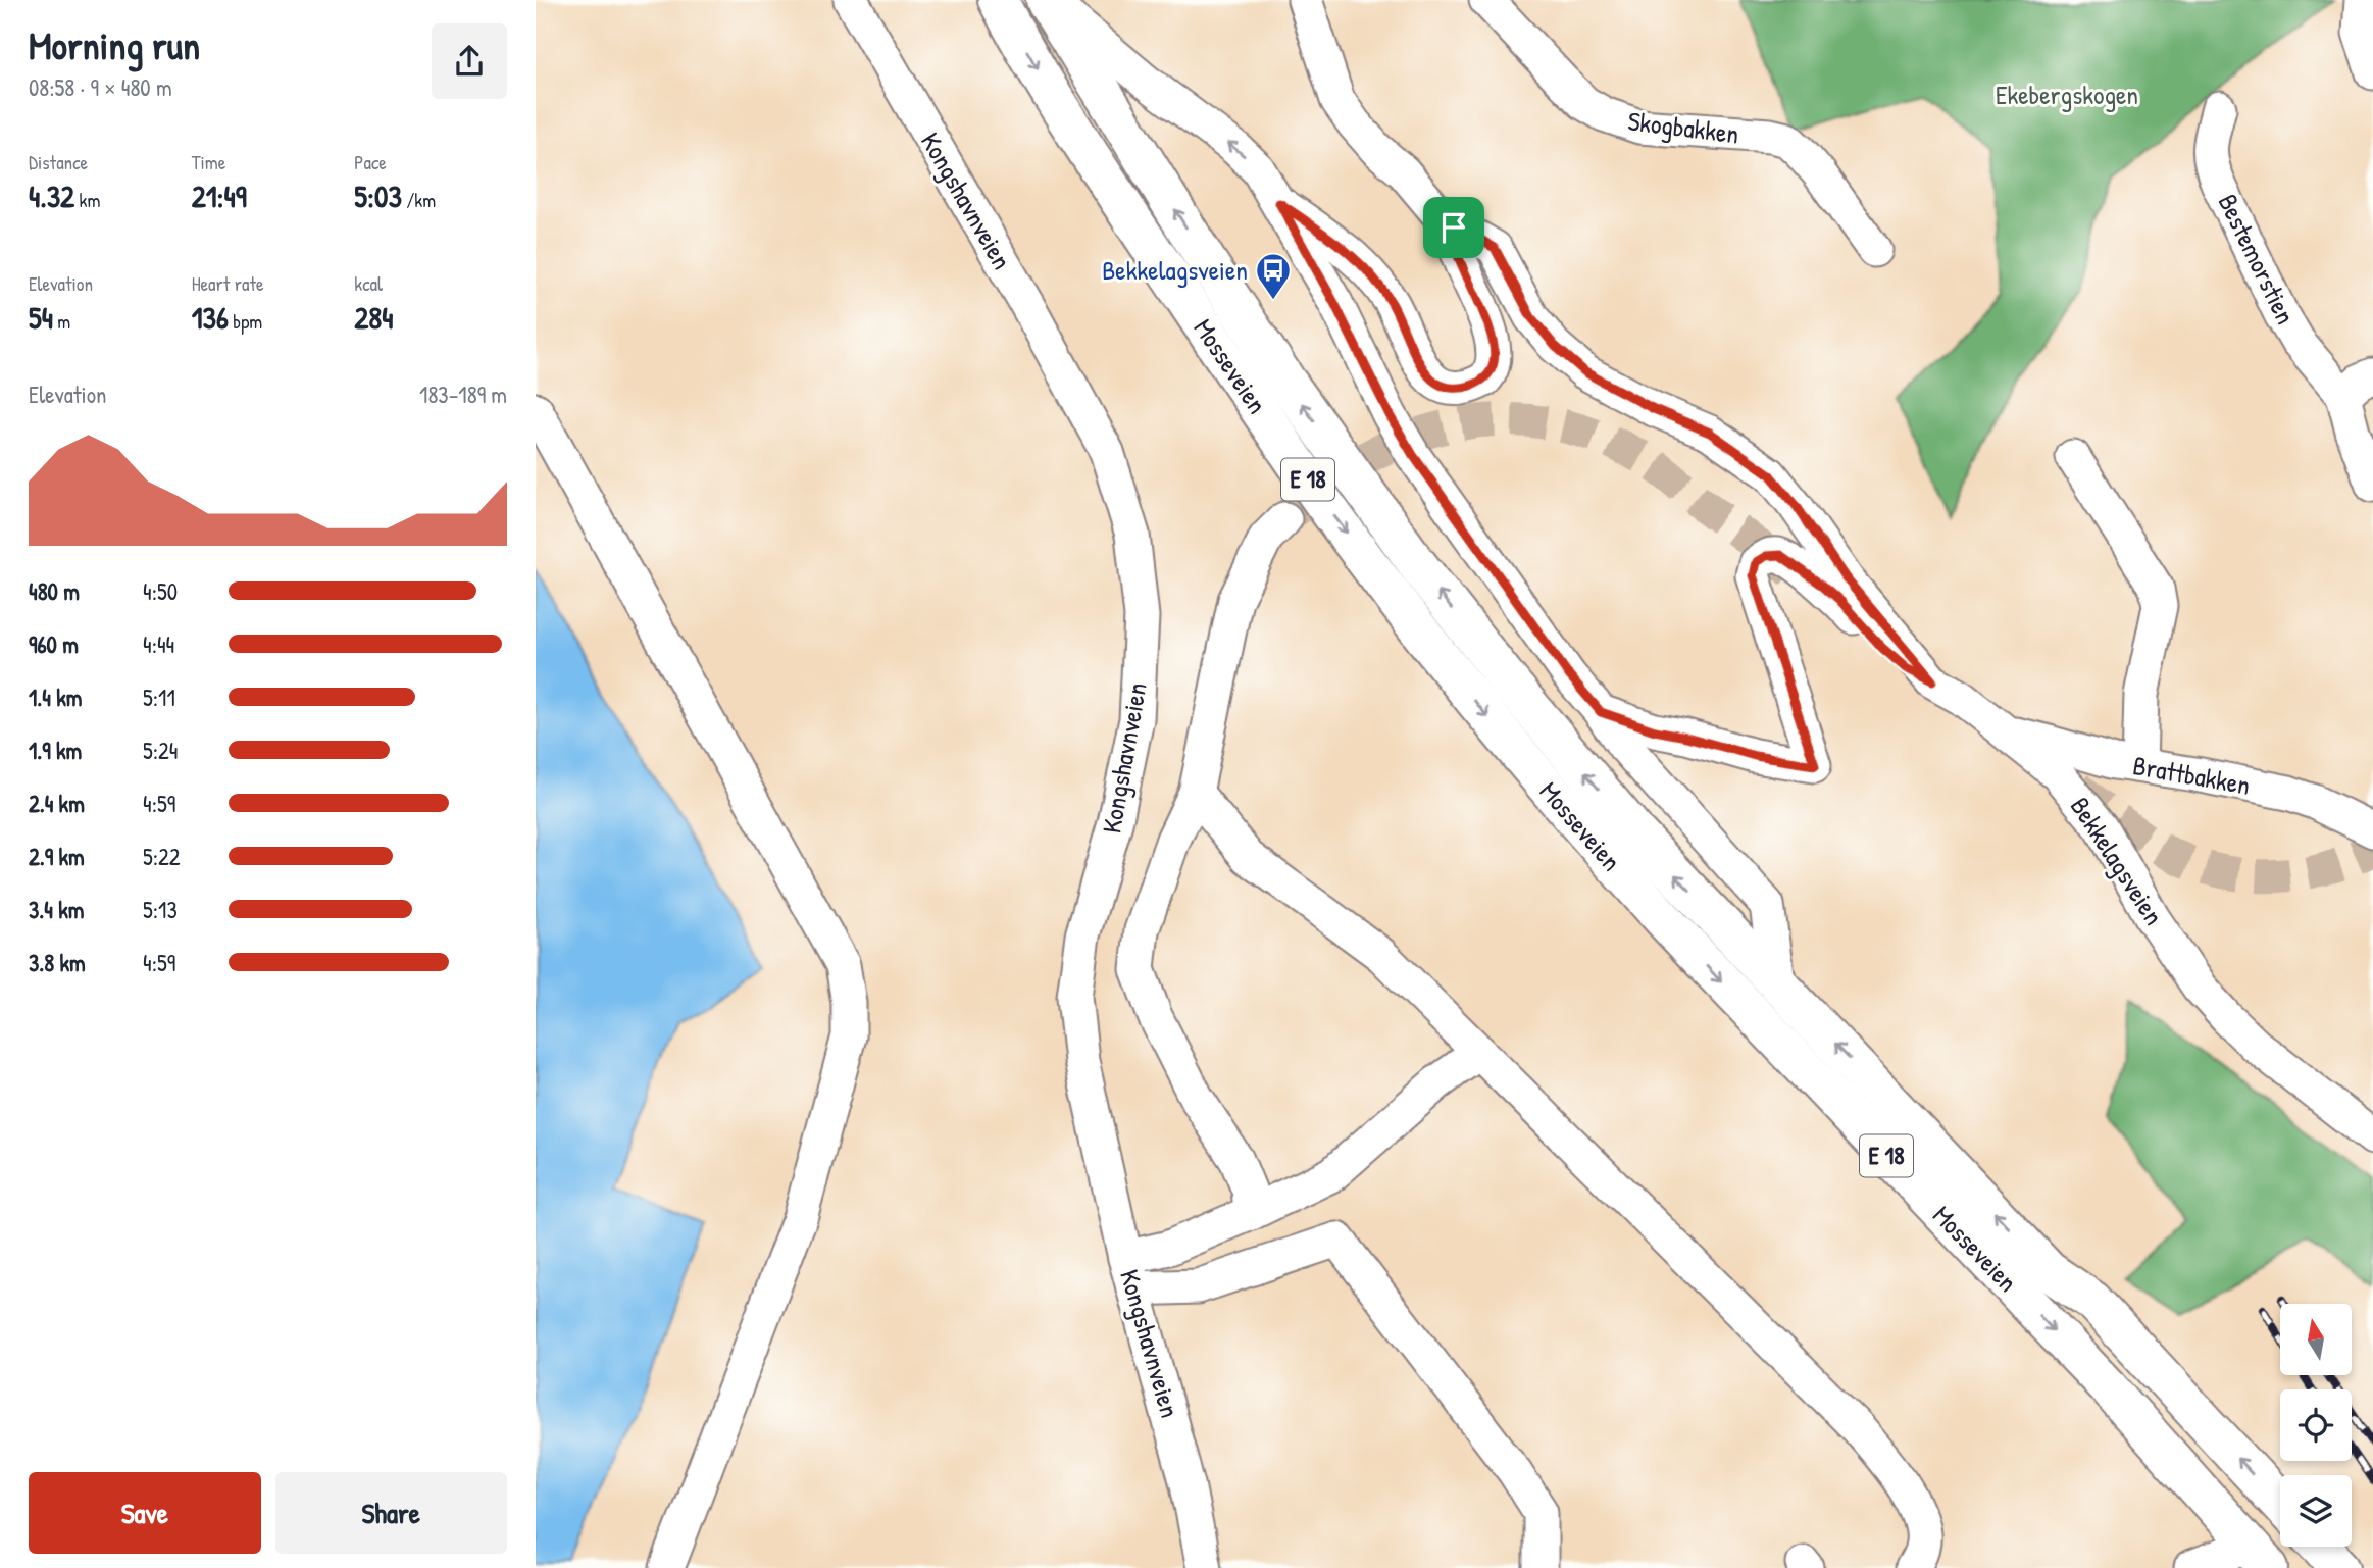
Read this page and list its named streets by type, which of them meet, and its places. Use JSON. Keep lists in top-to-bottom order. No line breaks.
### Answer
{"streets":{"highway":["Mosseveien","E 18"],"street":["Skogbakken","Kongshavnveien","Bestemorstien","Brattbakken","Bekkelagsveien"]},"crossings":[["Mosseveien","E 18"],["Brattbakken","Bekkelagsveien"]],"parks":["Ekebergskogen"],"places":{"bus stop":["Bekkelagsveien"]},"north":"top","page":{"heading":["Morning run","08:58 · 9 × 480 m"],"stats":[["Distance","4.32 km"],["Time","21:49"],["Pace","5:03 /km"],["Elevation","54 m"],["Heart rate","136 bpm"],["kcal","284"]],"chart":["Elevation","183–189 m"],"list":[{"name":"480 m","note":"4:50"},{"name":"960 m","note":"4:44"},{"name":"1.4 km","note":"5:11"},{"name":"1.9 km","note":"5:24"},{"name":"2.4 km","note":"4:59"},{"name":"2.9 km","note":"5:22"},{"name":"3.4 km","note":"5:13"},{"name":"3.8 km","note":"4:59"}],"buttons":["Save","Share"]}}
